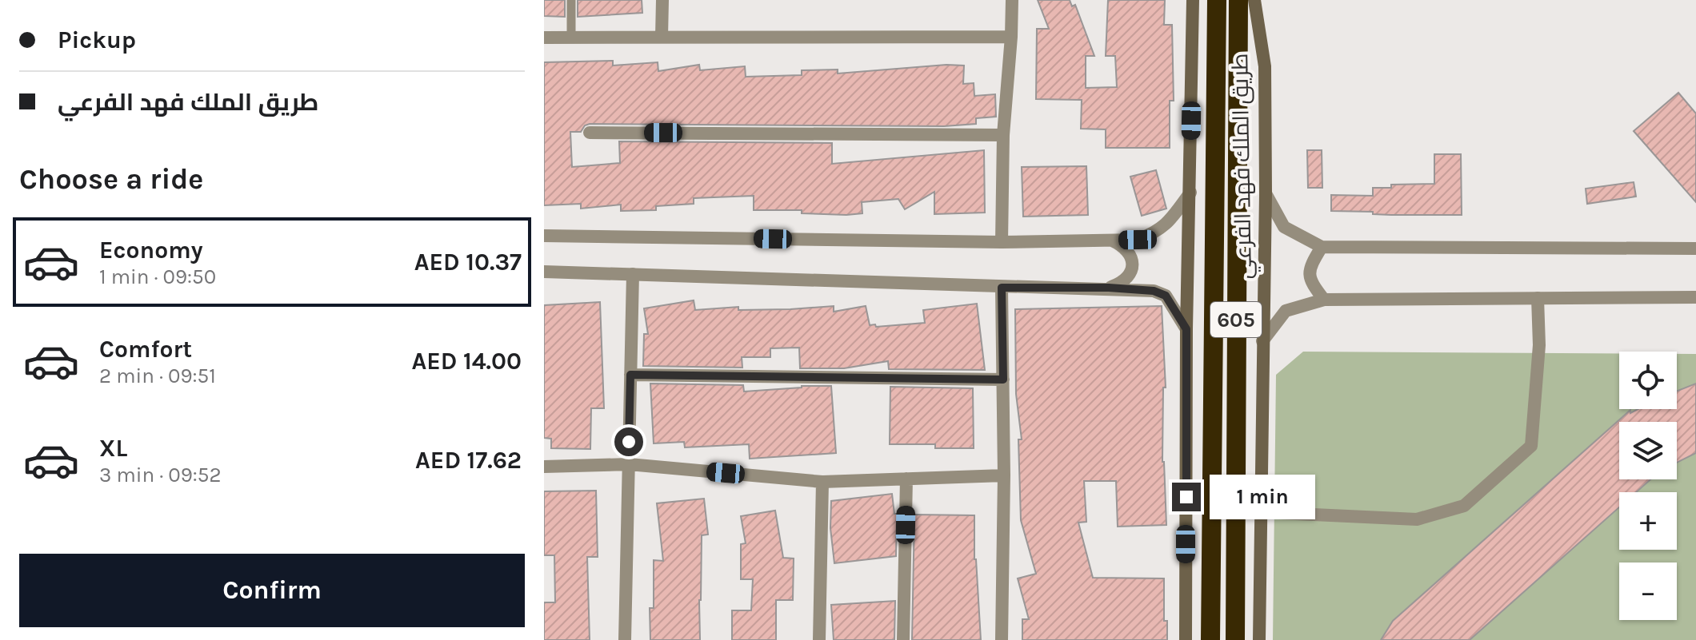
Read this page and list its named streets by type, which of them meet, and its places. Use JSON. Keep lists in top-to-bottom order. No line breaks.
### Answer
{"streets":{"highway":["605"],"main road":["طريق الملك فهد الفرعي"]},"page":{"banner":["Pickup","طريق الملك فهد الفرعي"],"heading":"Choose a ride","list":[{"name":"Economy","note":"1 min · 09:50","value":"AED 10.37"},{"name":"Comfort","note":"2 min · 09:51","value":"AED 14.00"},{"name":"XL","note":"3 min · 09:52","value":"AED 17.62"}],"map_buttons":["+","−"],"bubble":"1 min","buttons":"Confirm"}}
